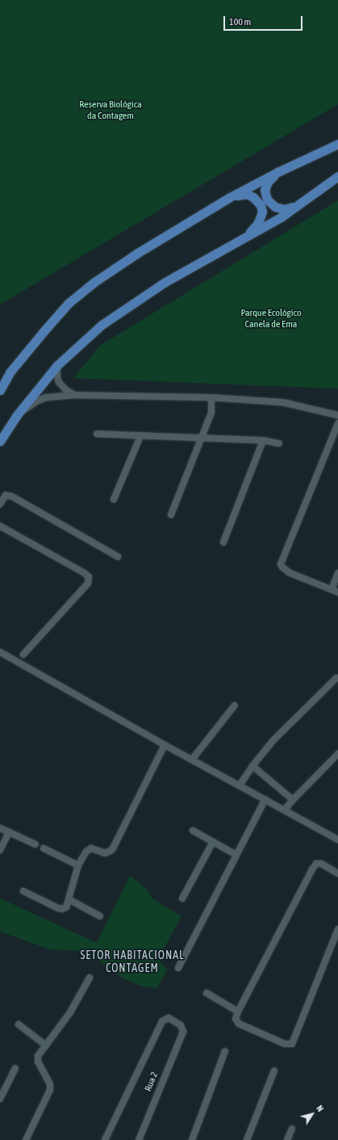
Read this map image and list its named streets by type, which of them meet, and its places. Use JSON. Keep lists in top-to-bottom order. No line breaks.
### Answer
{"streets":{"street":["Rua 2"]},"districts":["SETOR HABITACIONAL CONTAGEM"],"parks":["Reserva Biológica da Contagem","Parque Ecológico Canela de Ema"],"scale_bar":"100 m","north":"top right"}
